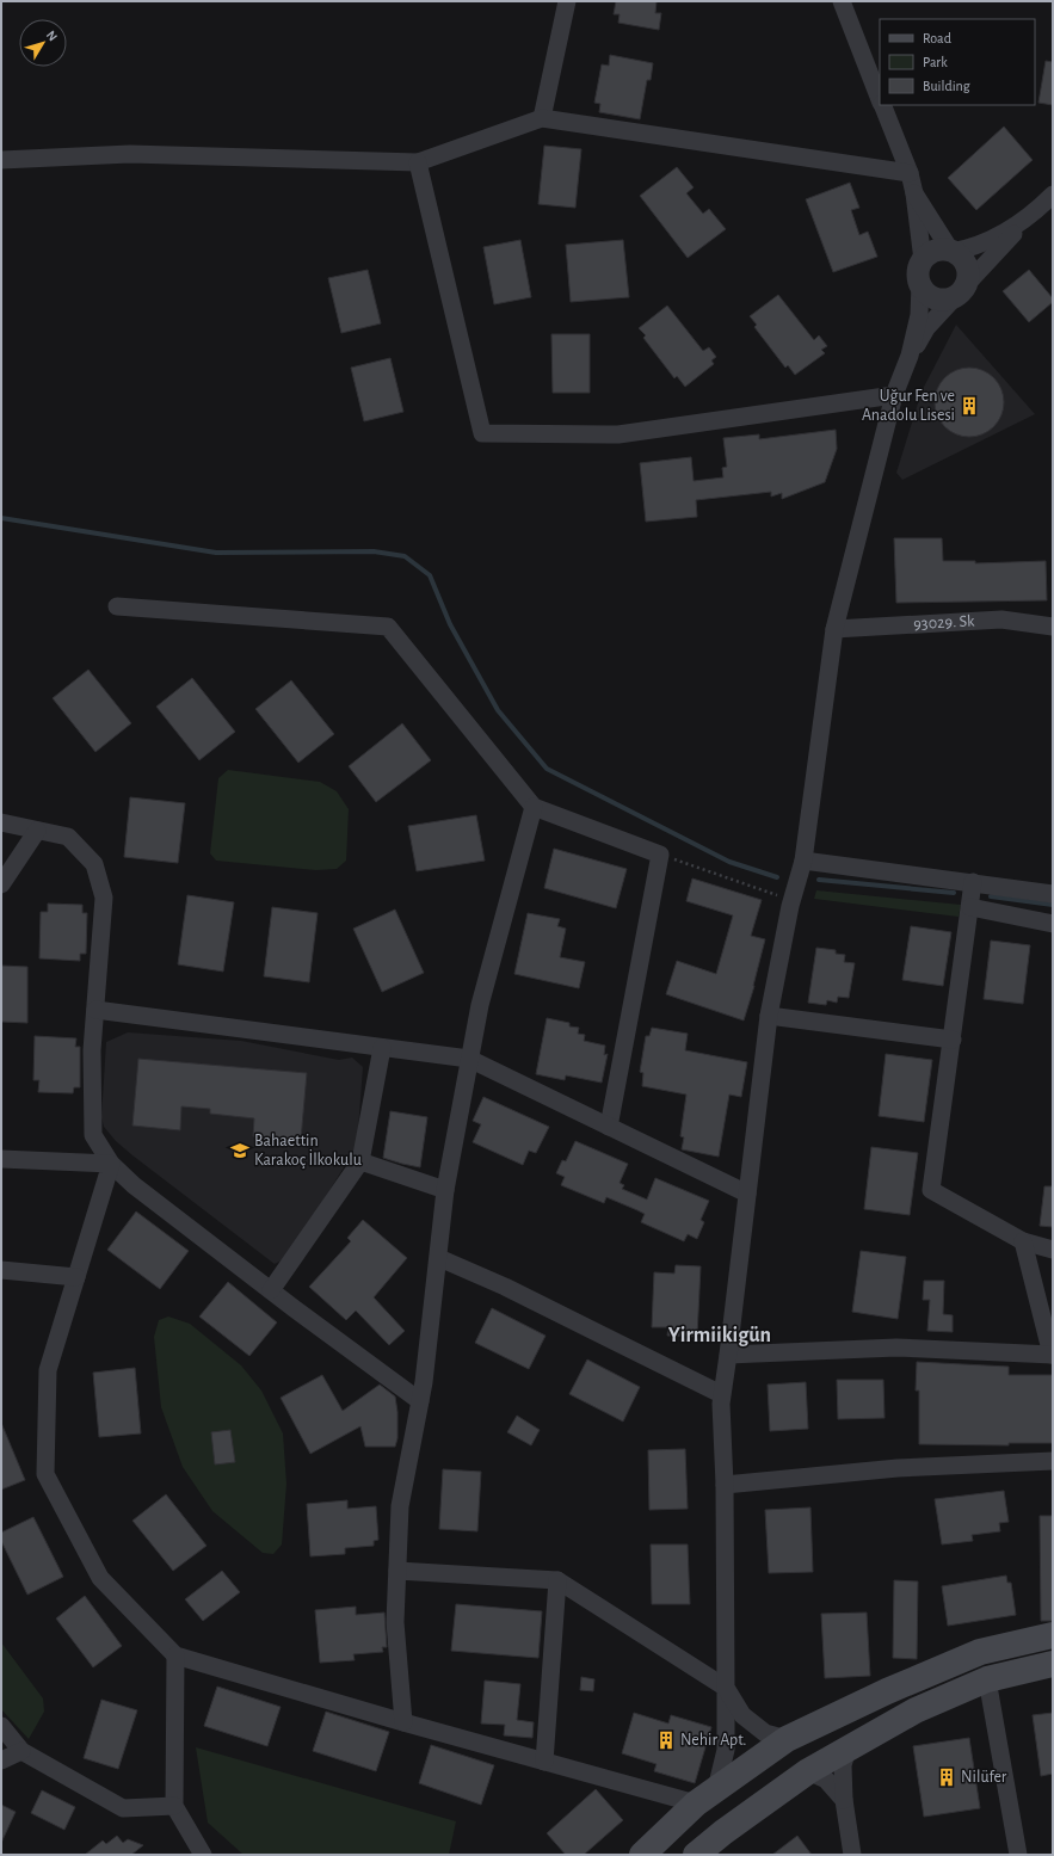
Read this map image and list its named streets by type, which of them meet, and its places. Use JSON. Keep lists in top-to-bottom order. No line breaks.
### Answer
{"streets":{"street":["93029. Sk"]},"districts":["Yirmiikigün"],"places":{"building":["Uğur Fen ve Anadolu Lisesi","Nehir Apt.","Nilüfer"],"school or university":["Bahaettin Karakoç İlkokulu"]},"legend":["Road","Park","Building"],"north":"top right"}
